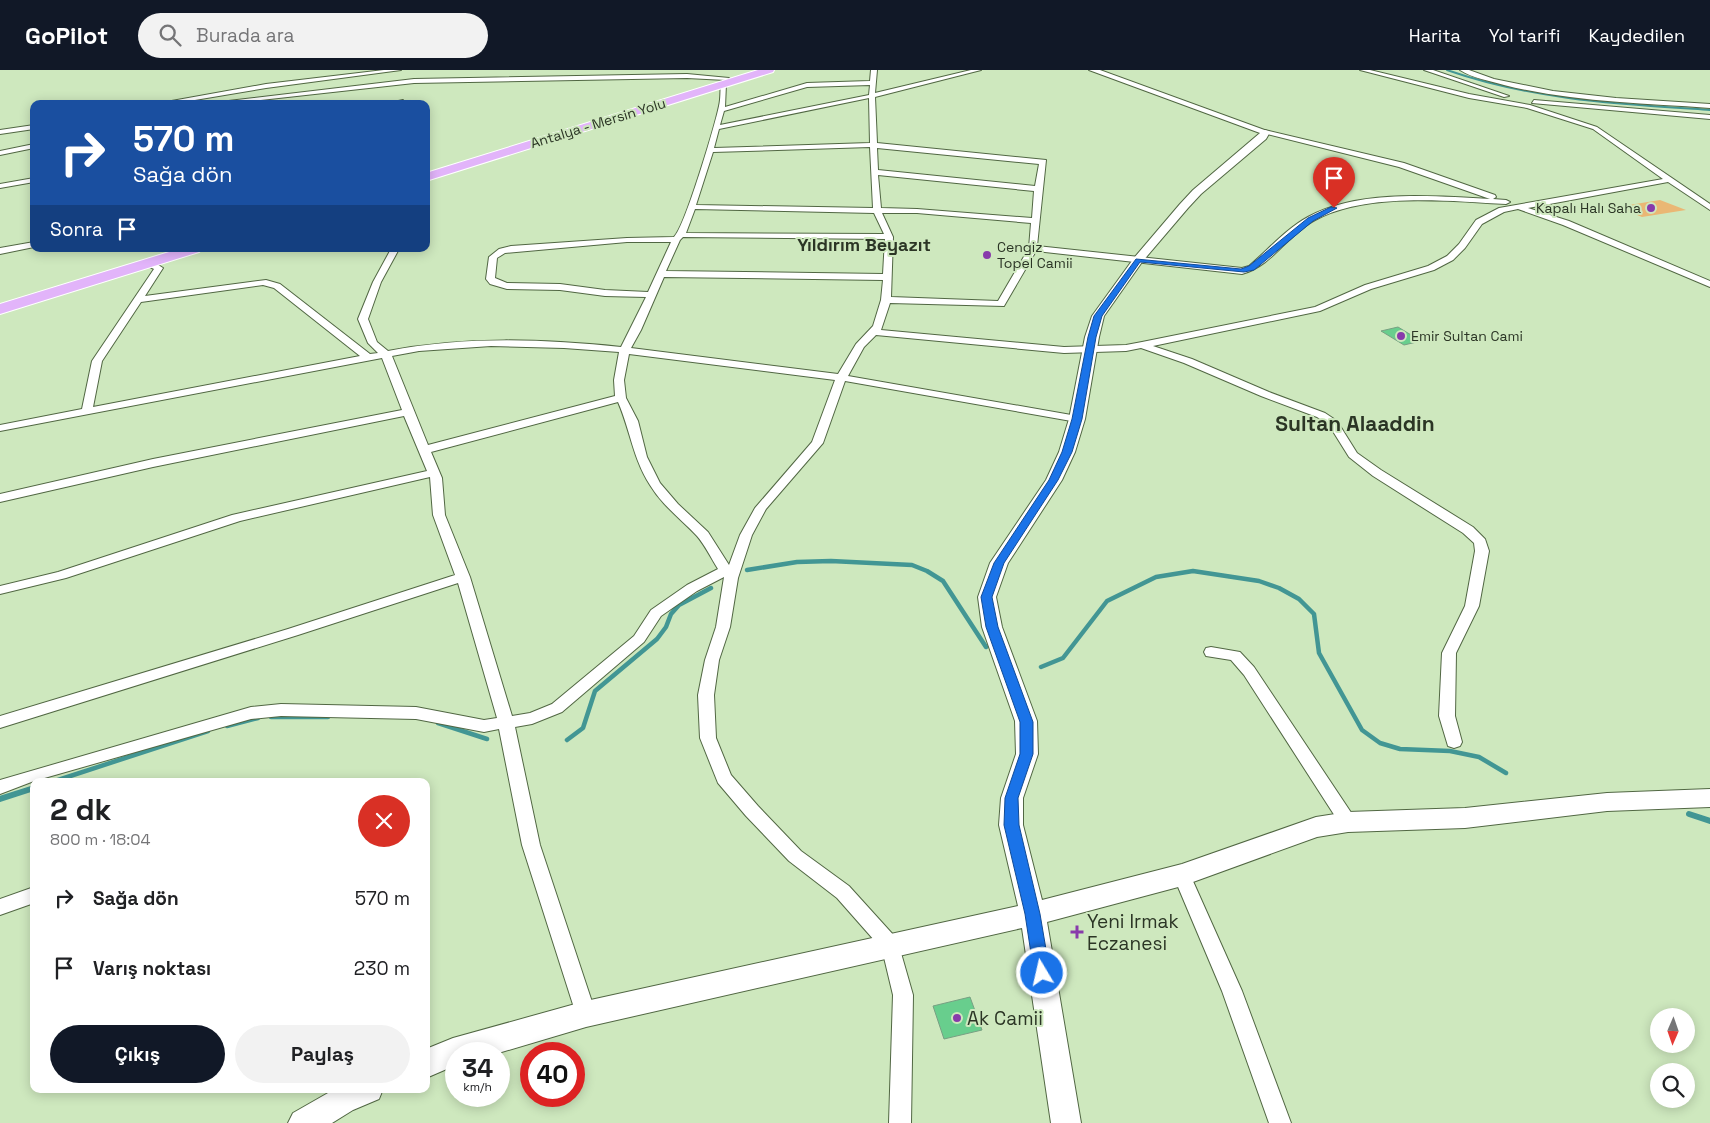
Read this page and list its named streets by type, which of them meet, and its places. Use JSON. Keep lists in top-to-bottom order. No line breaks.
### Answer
{"streets":{"highway":["Antalya - Mersin Yolu"]},"districts":["Yıldırım Beyazıt","Sultan Alaaddin"],"places":{"other":["Kapalı Halı Saha","Cengiz Topel Camii","Emir Sultan Cami","Ak Camii"],"health":["Yeni Irmak Eczanesi"]},"north":"bottom","page":{"header":"GoPilot","search":"Burada ara","nav":["Harita","Yol tarifi","Kaydedilen"],"turn":["570 m","Sağa dön"],"then":"Sonra","heading":["2 dk","800 m · 18:04"],"list":[{"name":"Sağa dön","value":"570 m"},{"name":"Varış noktası","value":"230 m"}],"buttons":["Çıkış","Paylaş"],"speed":"34 km/h","limit":"40"}}
